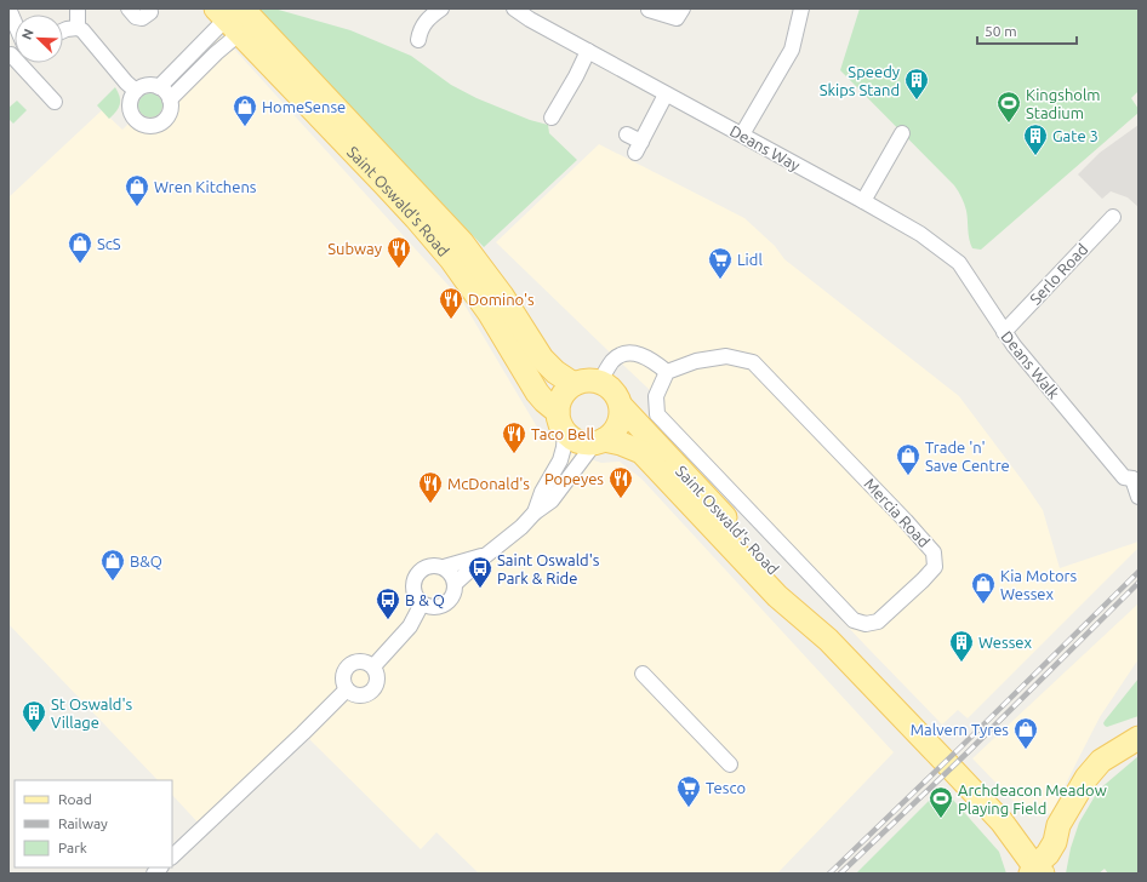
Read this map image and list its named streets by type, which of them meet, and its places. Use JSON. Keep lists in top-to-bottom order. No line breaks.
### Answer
{"streets":{"main road":["Saint Oswald's Road"],"street":["Deans Way","Serlo Road","Deans Walk","Mercia Road"]},"crossings":[["Deans Way","Deans Walk"],["Serlo Road","Deans Walk"]],"places":{"building":["Speedy Skips Stand","Gate 3","Wessex","St Oswald's Village"],"sports":["Kingsholm Stadium","Archdeacon Meadow Playing Field"],"shop":["HomeSense","Wren Kitchens","ScS","Trade 'n' Save Centre","B&Q","Kia Motors Wessex","Malvern Tyres"],"restaurant":["Subway","Domino's","Taco Bell","Popeyes","McDonald's"],"supermarket":["Lidl","Tesco"],"bus stop":["Saint Oswald's Park & Ride","B & Q"]},"legend":["Road","Railway","Park"],"scale_bar":"50 m","north":"top left"}
